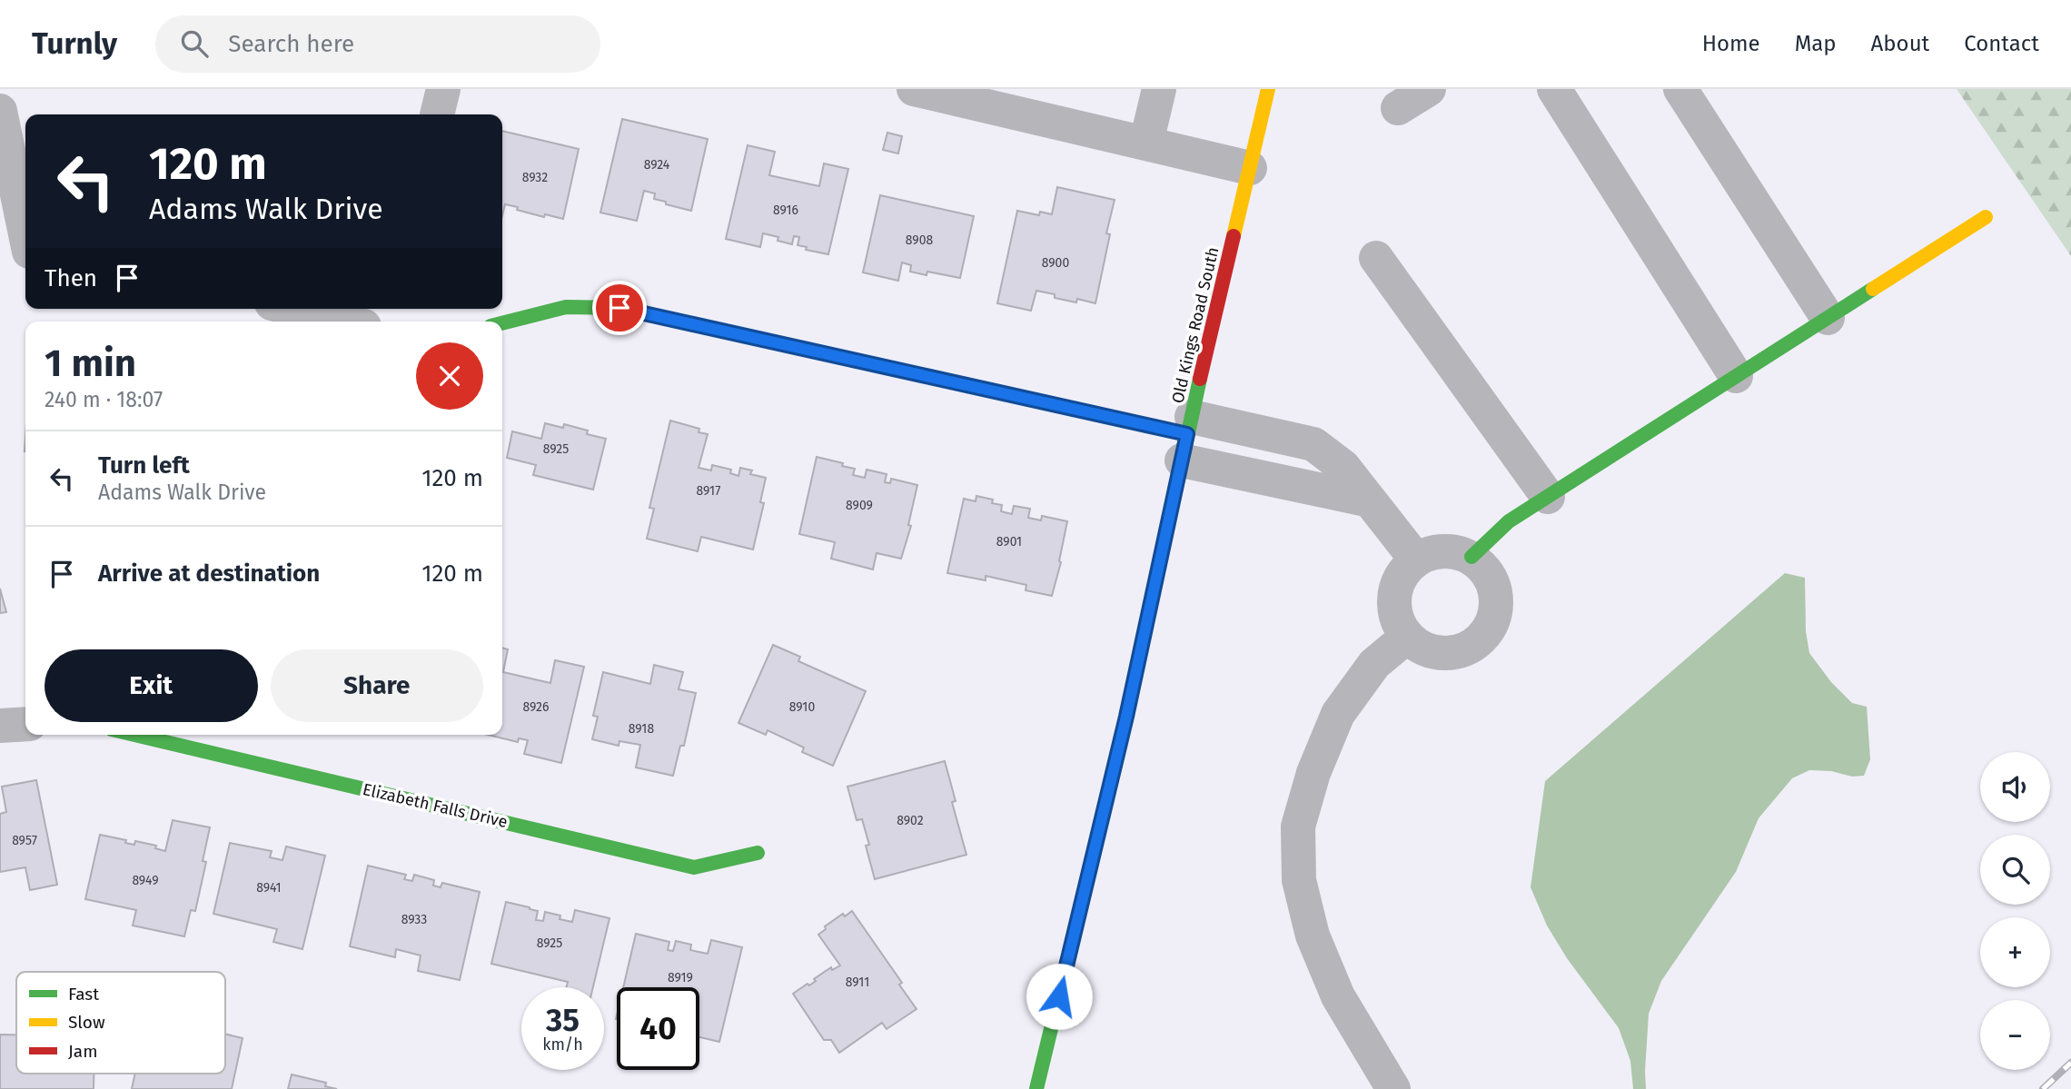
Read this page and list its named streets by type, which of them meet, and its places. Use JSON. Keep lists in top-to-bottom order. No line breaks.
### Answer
{"streets":{"street":["Old Kings Road South","Elizabeth Falls Drive"]},"house_numbers":["8924","8932","8916","8908","8900","8925","8917","8909","8901","8926","8910","8918","8902","8957","8949","8941","8933","8925","8919","8911"],"legend":["Fast","Slow","Jam"],"page":{"header":"Turnly","search":"Search here","nav":["Home","Map","About","Contact"],"turn":["120 m","Adams Walk Drive"],"then":"Then","heading":["1 min","240 m · 18:07"],"list":[{"name":"Turn left","note":"Adams Walk Drive","value":"120 m"},{"name":"Arrive at destination","value":"120 m"}],"buttons":["Exit","Share"],"map_buttons":["+","−"],"speed":"35 km/h","limit":"40"}}
